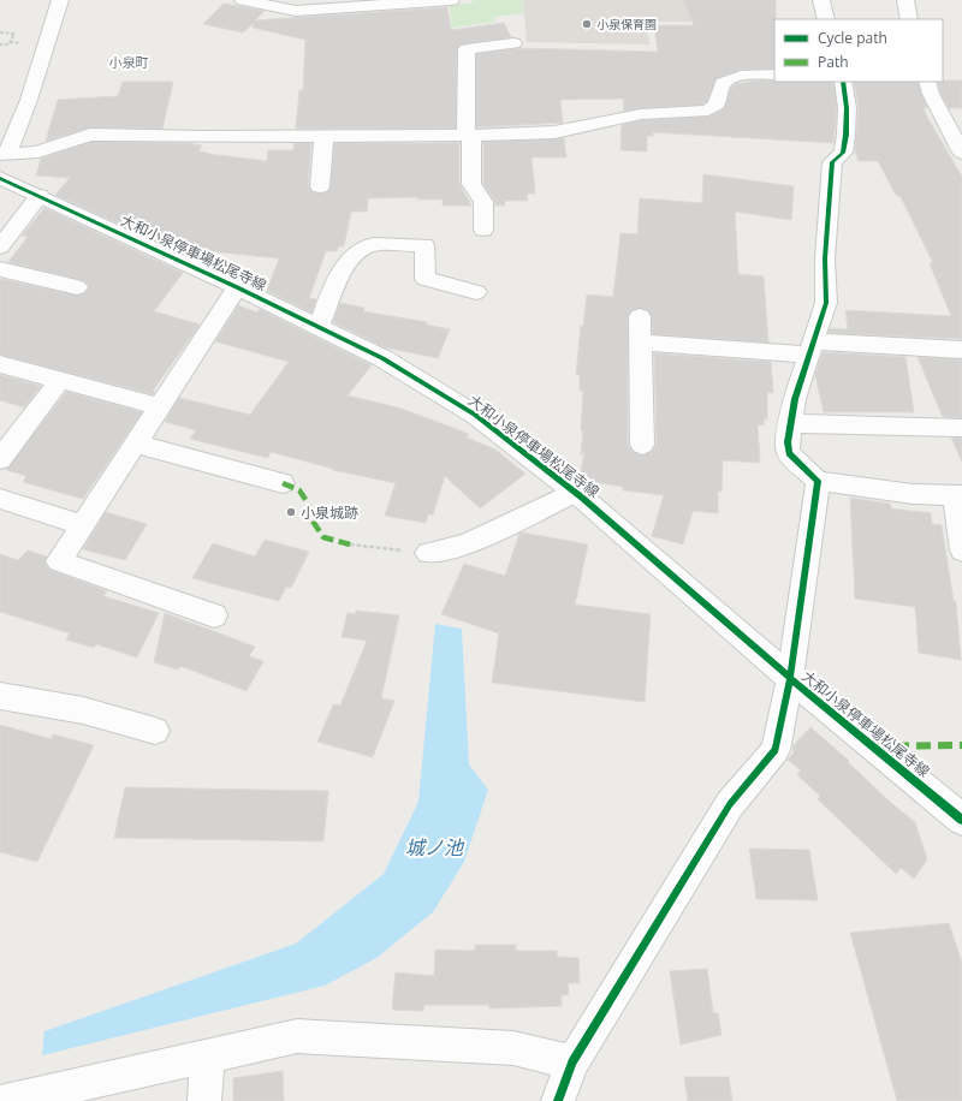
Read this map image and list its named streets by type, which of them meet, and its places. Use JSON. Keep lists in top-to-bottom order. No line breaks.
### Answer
{"streets":{"main road":["大和小泉停車場松尾寺線"]},"districts":["小泉町"],"water":["城ノ池"],"places":["小泉保育園","小泉城跡"],"legend":["Cycle path","Path"]}
